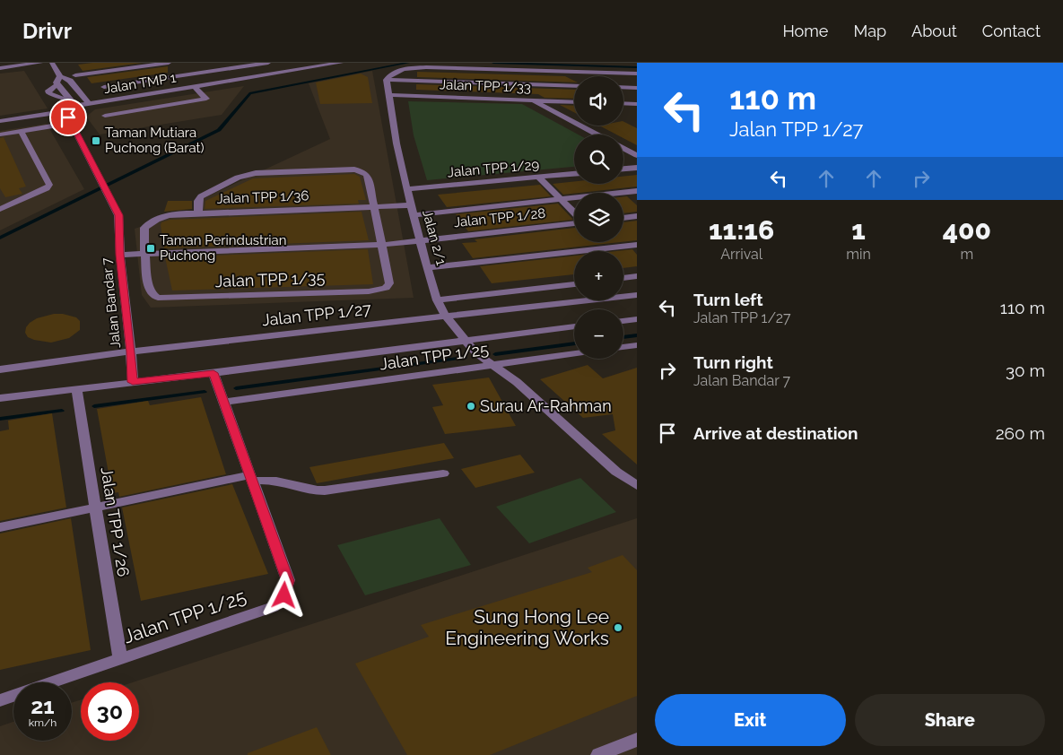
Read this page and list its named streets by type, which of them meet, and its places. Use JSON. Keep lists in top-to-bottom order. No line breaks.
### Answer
{"streets":{"street":["Jalan TMP 1","Jalan TPP 1/33","Jalan TPP 1/29","Jalan TPP 1/36","Jalan TPP 1/28","Jalan 2/1","Jalan TPP 1/35","Jalan Bandar 7","Jalan TPP 1/27","Jalan TPP 1/25","Jalan TPP 1/26"]},"crossings":[["Jalan TPP 1/33","Jalan 2/1"],["Jalan TPP 1/29","Jalan 2/1"],["Jalan TPP 1/36","Jalan TPP 1/28"],["Jalan TPP 1/36","Jalan 2/1"],["Jalan TPP 1/36","Jalan TPP 1/35"],["Jalan TPP 1/28","Jalan 2/1"],["Jalan TPP 1/28","Jalan TPP 1/35"],["Jalan TPP 1/28","Jalan Bandar 7"],["Jalan 2/1","Jalan TPP 1/27"],["Jalan 2/1","Jalan TPP 1/25"],["Jalan Bandar 7","Jalan TPP 1/27"],["Jalan TPP 1/25","Jalan TPP 1/26"]],"places":{"transit":["Taman Mutiara Puchong (Barat)","Taman Perindustrian Puchong"],"other":["Surau Ar-Rahman","Sung Hong Lee Engineering Works"]},"page":{"header":"Drivr","nav":["Home","Map","About","Contact"],"turn":["110 m","Jalan TPP 1/27"],"map_buttons":["+","−"],"eta":["11:16","Arrival","1","min","400","m"],"list":[{"name":"Turn left","note":"Jalan TPP 1/27","value":"110 m"},{"name":"Turn right","note":"Jalan Bandar 7","value":"30 m"},{"name":"Arrive at destination","value":"260 m"}],"speed":"21 km/h","limit":"30","buttons":["Exit","Share"]}}
